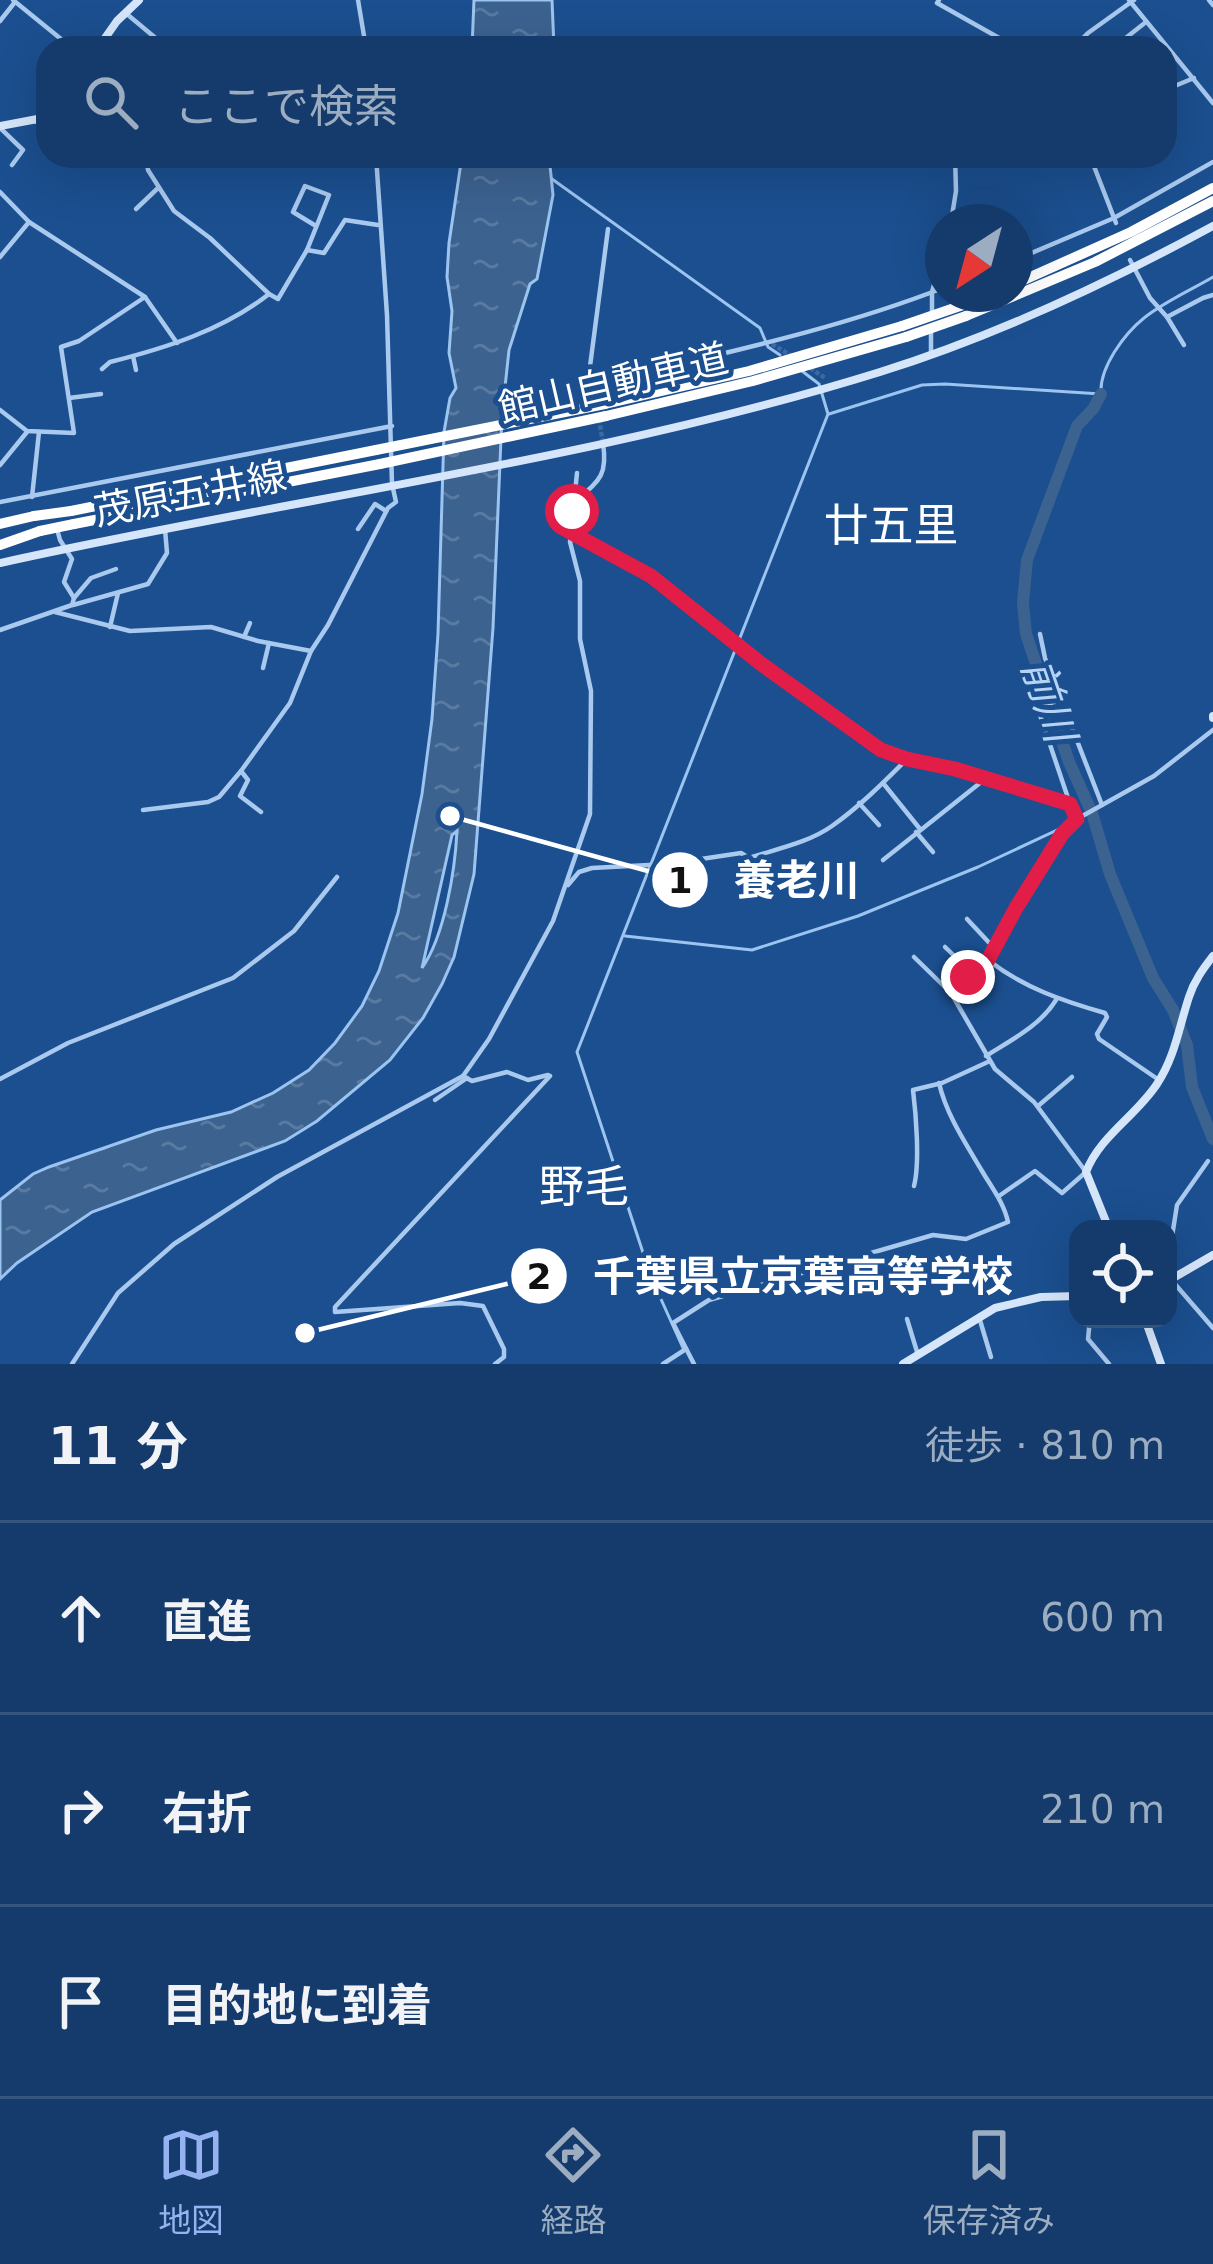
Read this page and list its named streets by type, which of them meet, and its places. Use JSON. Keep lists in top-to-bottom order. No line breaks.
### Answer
{"streets":{"highway":["館山自動車道"],"main road":["茂原五井線"]},"districts":["廿五里","野毛"],"water":["前川"],"places":["養老川","千葉県立京葉高等学校"],"north":"bottom left","page":{"search":"ここで検索","heading":["11 分","徒歩 · 810 m"],"list":[["直進","600 m"],["右折","210 m"],"目的地に到着"],"nav":["地図","経路","保存済み"]}}
